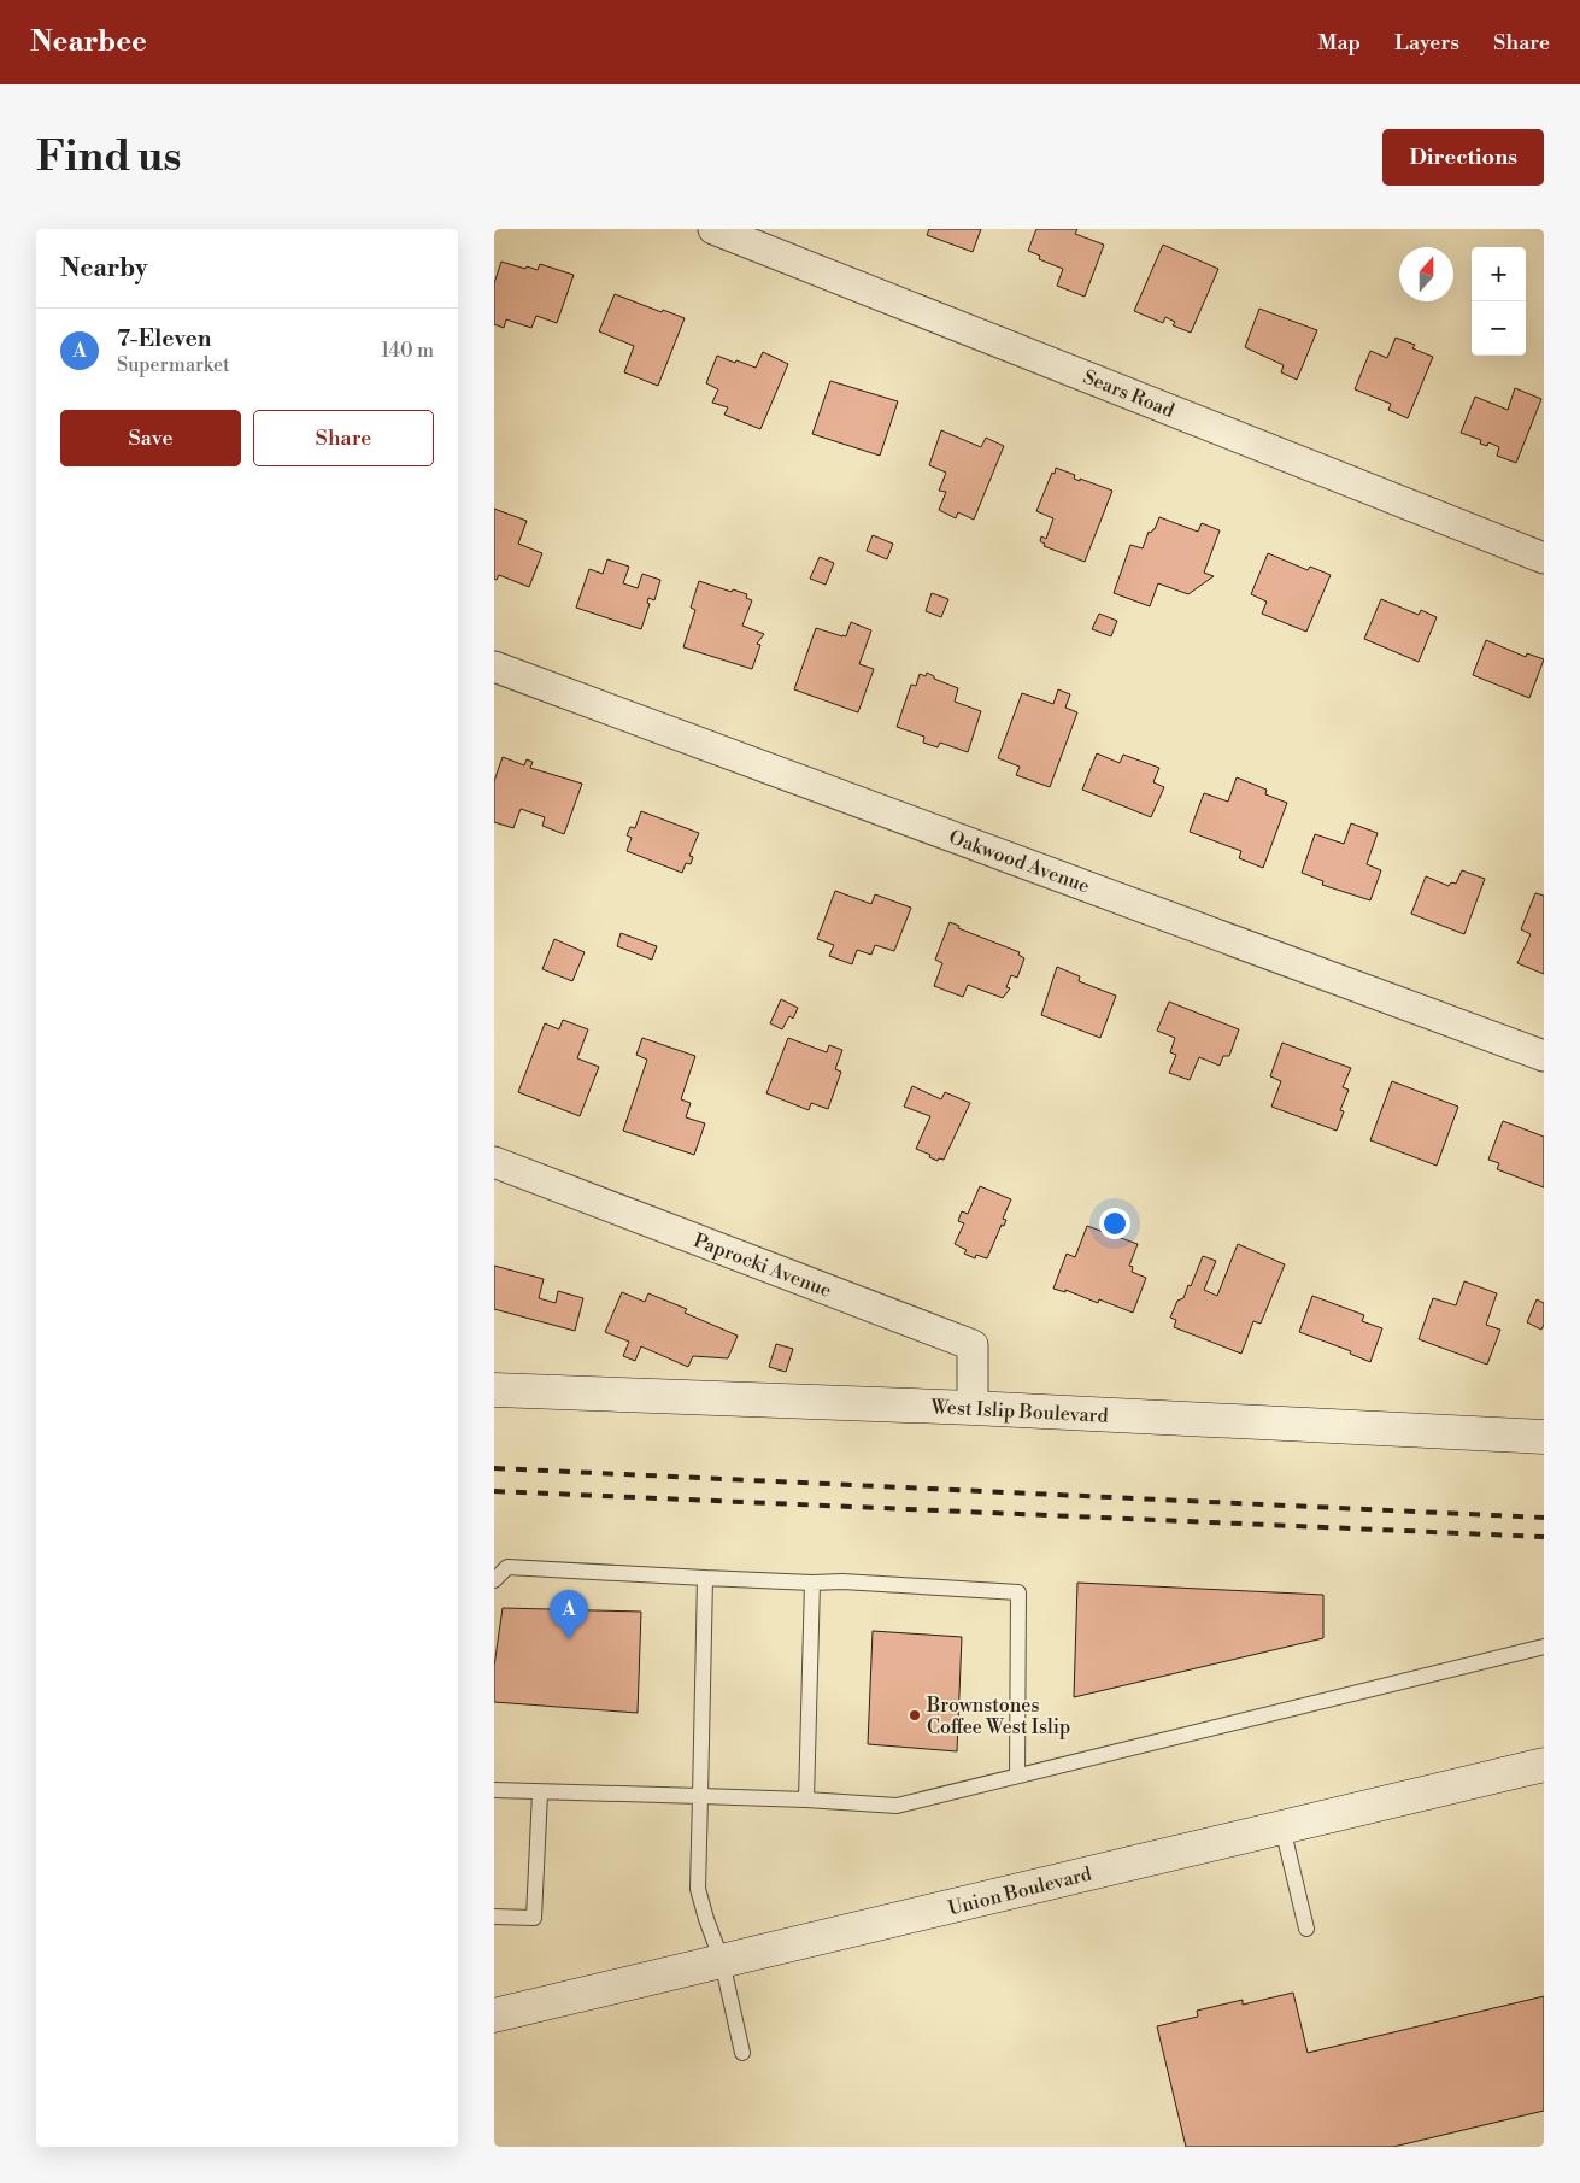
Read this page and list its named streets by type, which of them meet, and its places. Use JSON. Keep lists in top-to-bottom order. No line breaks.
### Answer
{"streets":{"main road":["West Islip Boulevard","Union Boulevard"],"street":["Sears Road","Oakwood Avenue","Paprocki Avenue"]},"crossings":[["Paprocki Avenue","West Islip Boulevard"]],"places":["Brownstones Coffee West Islip"],"north":"top","page":{"header":"Nearbee","nav":["Map","Layers","Share"],"buttons":["Directions",["Save","Share"]],"title":"Find us","heading":"Nearby","map_buttons":["+","−"],"list":[{"mark":"A","name":"7-Eleven","note":"Supermarket","value":"140 m"}],"pins":"A"}}
